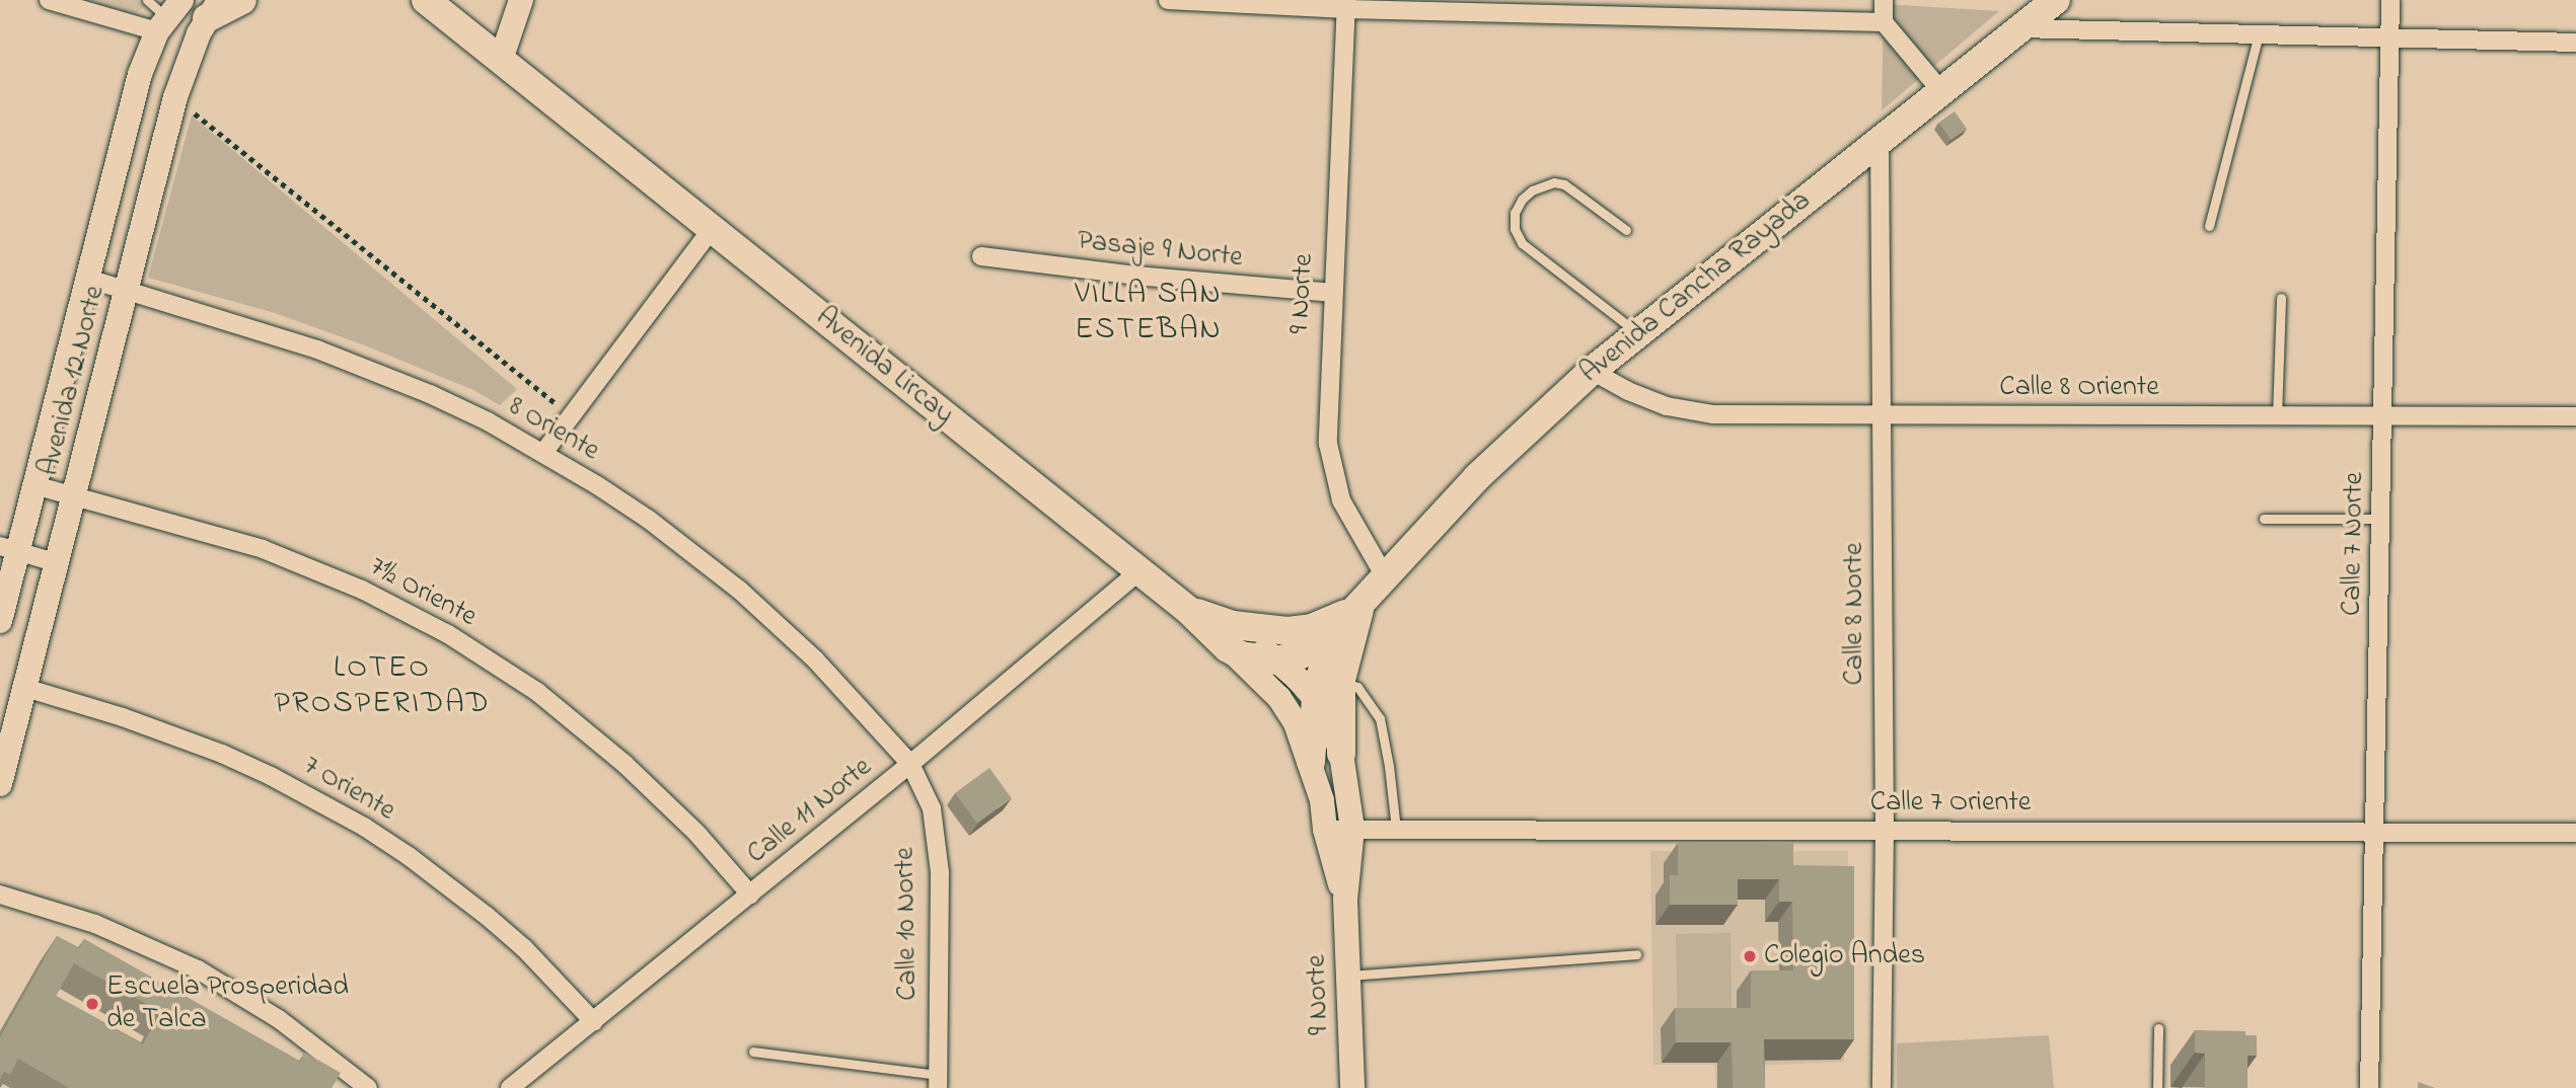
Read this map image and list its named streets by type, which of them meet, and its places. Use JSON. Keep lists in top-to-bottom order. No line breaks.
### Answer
{"streets":{"main road":["Avenida Cancha Rayada","9 Norte","Avenida Lircay","Avenida 12 Norte"],"street":["Pasaje 9 Norte","Calle 8 Oriente","8 Oriente","Calle 7 Norte","7½ Oriente","Calle 8 Norte","7 Oriente","Calle 7 Oriente","Calle 11 Norte","Calle 10 Norte"]},"crossings":[["Pasaje 9 Norte","9 Norte"],["Avenida Cancha Rayada","9 Norte"],["Avenida Cancha Rayada","Avenida Lircay"],["Avenida Cancha Rayada","Calle 8 Oriente"],["Avenida Cancha Rayada","Calle 8 Norte"],["9 Norte","Calle 7 Oriente"],["Avenida Lircay","Calle 11 Norte"],["Avenida 12 Norte","8 Oriente"],["Avenida 12 Norte","7½ Oriente"],["Avenida 12 Norte","7 Oriente"],["Calle 8 Oriente","Calle 7 Norte"],["Calle 8 Oriente","Calle 8 Norte"],["8 Oriente","Calle 11 Norte"],["8 Oriente","Calle 10 Norte"],["Calle 7 Norte","Calle 7 Oriente"],["7½ Oriente","Calle 11 Norte"],["Calle 8 Norte","Calle 7 Oriente"],["7 Oriente","Calle 11 Norte"],["Calle 11 Norte","Calle 10 Norte"]],"districts":["VILLA SAN ESTEBAN","LOTEO PROSPERIDAD"],"places":["Colegio Andes","Escuela Prosperidad de Talca"]}
